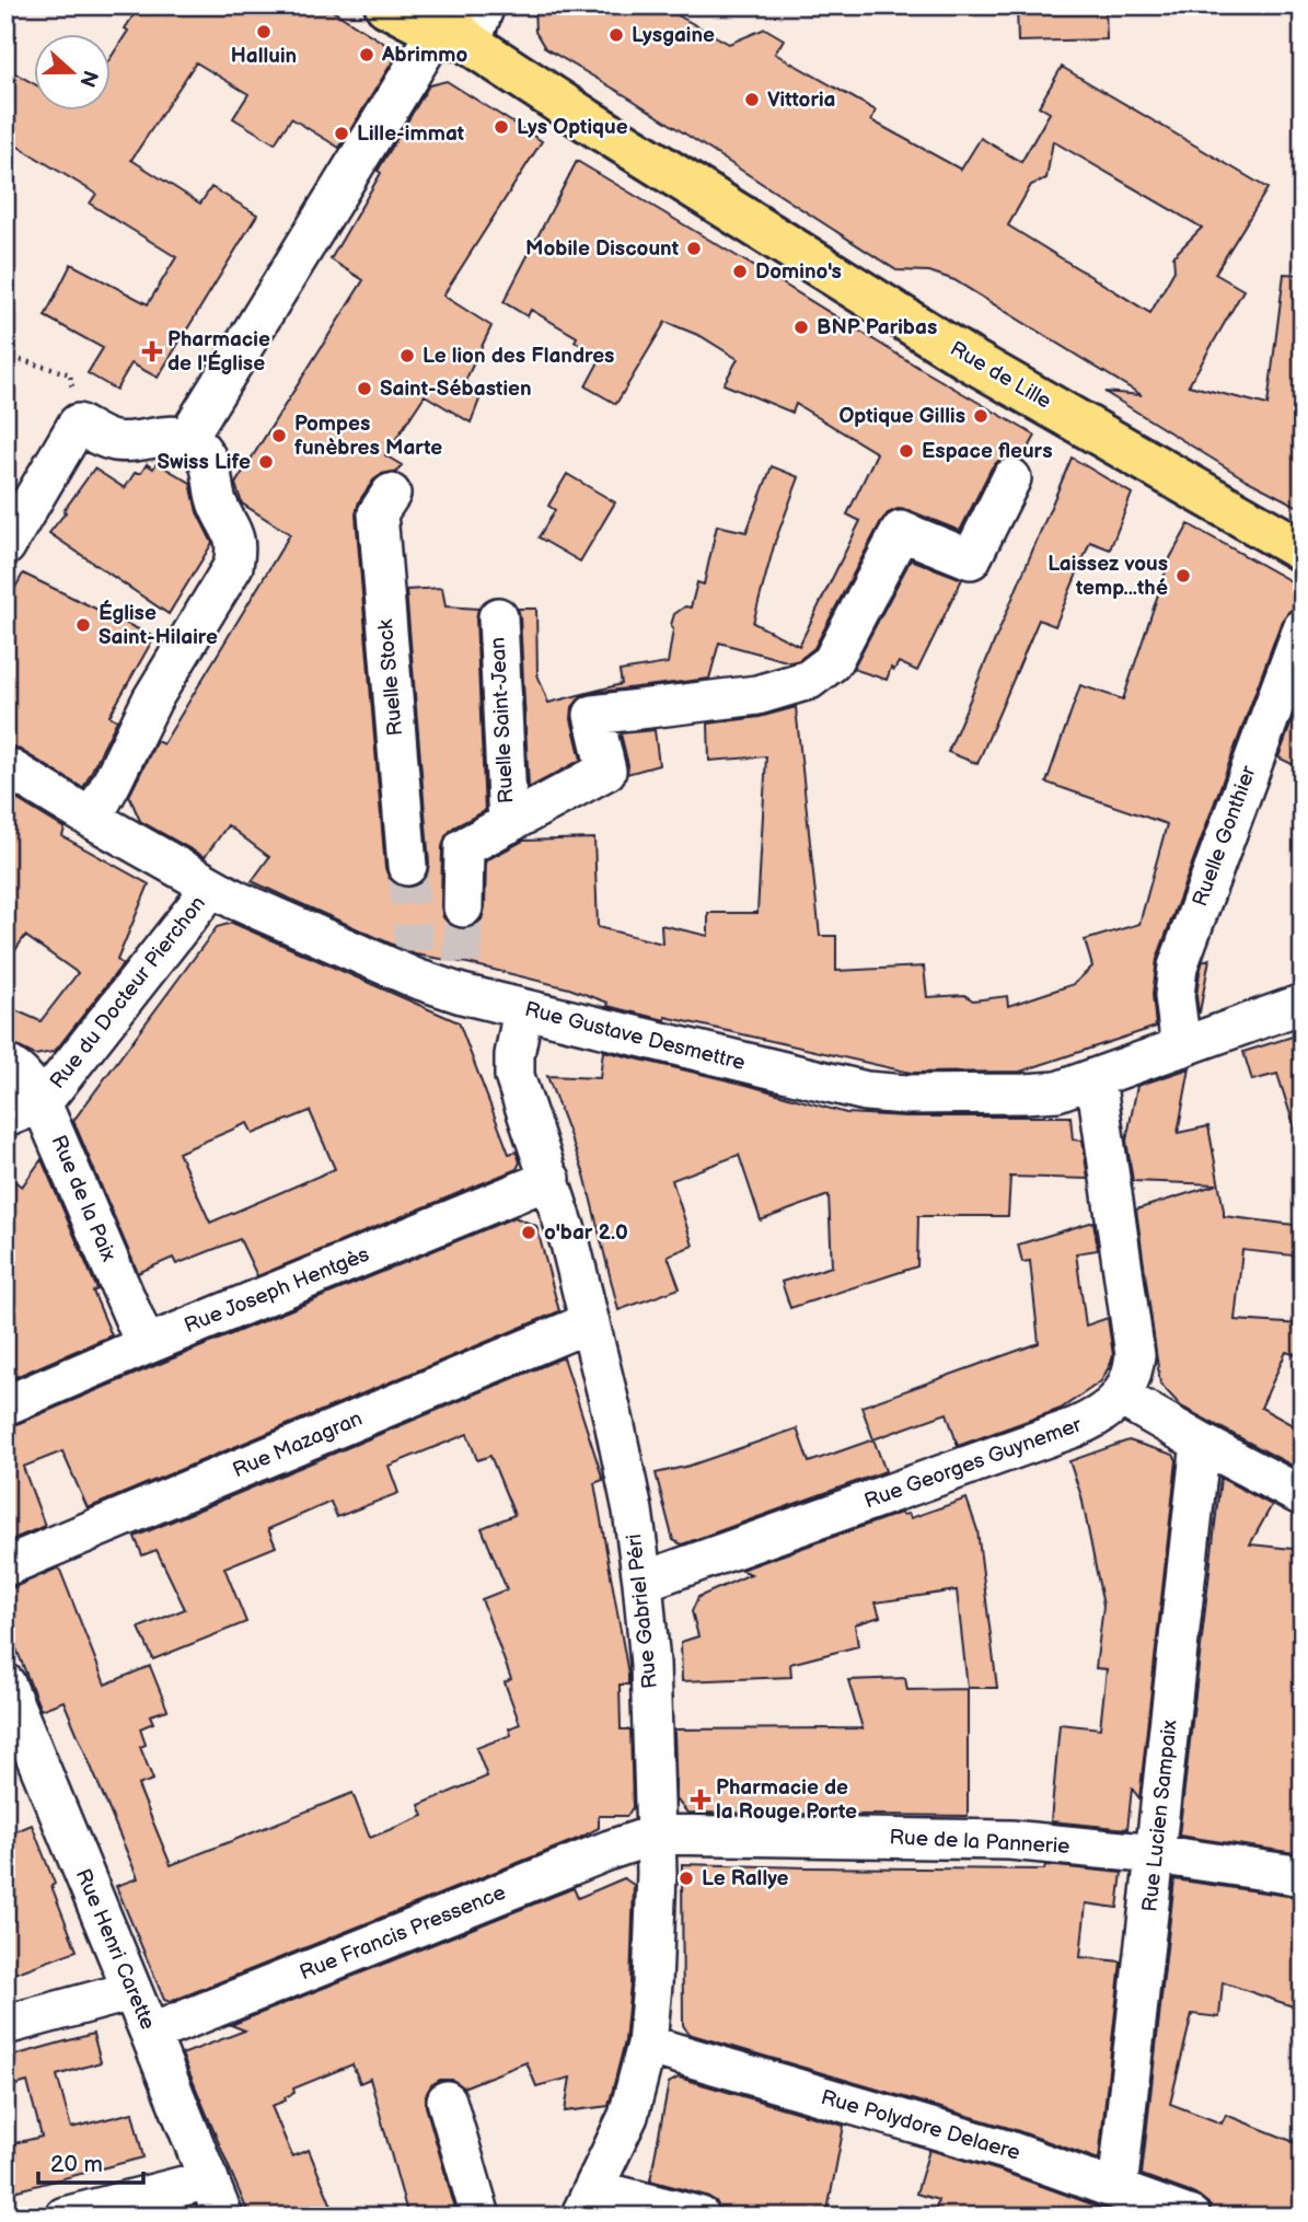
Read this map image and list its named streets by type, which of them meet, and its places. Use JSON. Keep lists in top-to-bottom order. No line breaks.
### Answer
{"streets":{"main road":["Rue de Lille"],"street":["Ruelle Stock","Ruelle Saint-Jean","Ruelle Gonthier","Rue du Docteur Pierchon","Rue Gustave Desmettre","Rue de la Paix","Rue Joseph Hentgès","Rue Mazagran","Rue Georges Guynemer","Rue Gabriel Péri","Rue Lucien Sampaix","Rue de la Pannerie","Rue Francis Pressence","Rue Henri Carette","Rue Polydore Delaere"]},"crossings":[["Ruelle Gonthier","Rue Gustave Desmettre"],["Rue du Docteur Pierchon","Rue Gustave Desmettre"],["Rue du Docteur Pierchon","Rue de la Paix"],["Rue Gustave Desmettre","Rue Gabriel Péri"],["Rue de la Paix","Rue Joseph Hentgès"],["Rue Joseph Hentgès","Rue Gabriel Péri"],["Rue Mazagran","Rue Gabriel Péri"],["Rue Georges Guynemer","Rue Gabriel Péri"],["Rue Gabriel Péri","Rue de la Pannerie"],["Rue Gabriel Péri","Rue Francis Pressence"],["Rue Gabriel Péri","Rue Polydore Delaere"],["Rue Lucien Sampaix","Rue de la Pannerie"],["Rue Lucien Sampaix","Rue Polydore Delaere"],["Rue de la Pannerie","Rue Francis Pressence"],["Rue Francis Pressence","Rue Henri Carette"]],"places":{"other":["Halluin","Lysgaine","Abrimmo","Vittoria","Lys Optique","Lille-immat","Mobile Discount","Domino's","BNP Paribas","Le lion des Flandres","Saint-Sébastien","Optique Gillis","Pompes funèbres Marte","Espace fleurs","Swiss Life","Laissez vous temp...thé","Église Saint-Hilaire","o'bar 2.0","Le Rallye"],"health":["Pharmacie de l'Église","Pharmacie de la Rouge Porte"]},"scale_bar":"20 m","north":"right"}
